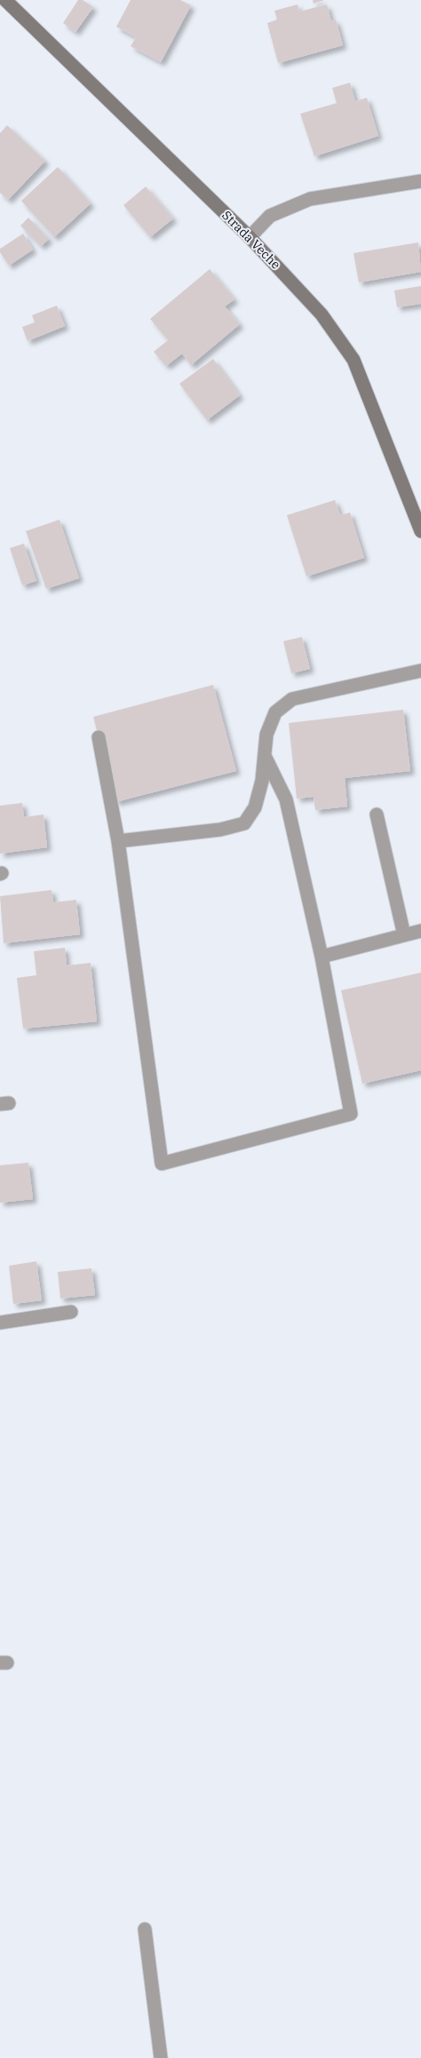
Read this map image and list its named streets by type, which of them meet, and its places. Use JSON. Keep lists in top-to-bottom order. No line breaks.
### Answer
{"streets":{"street":["Strada Veche"]}}
